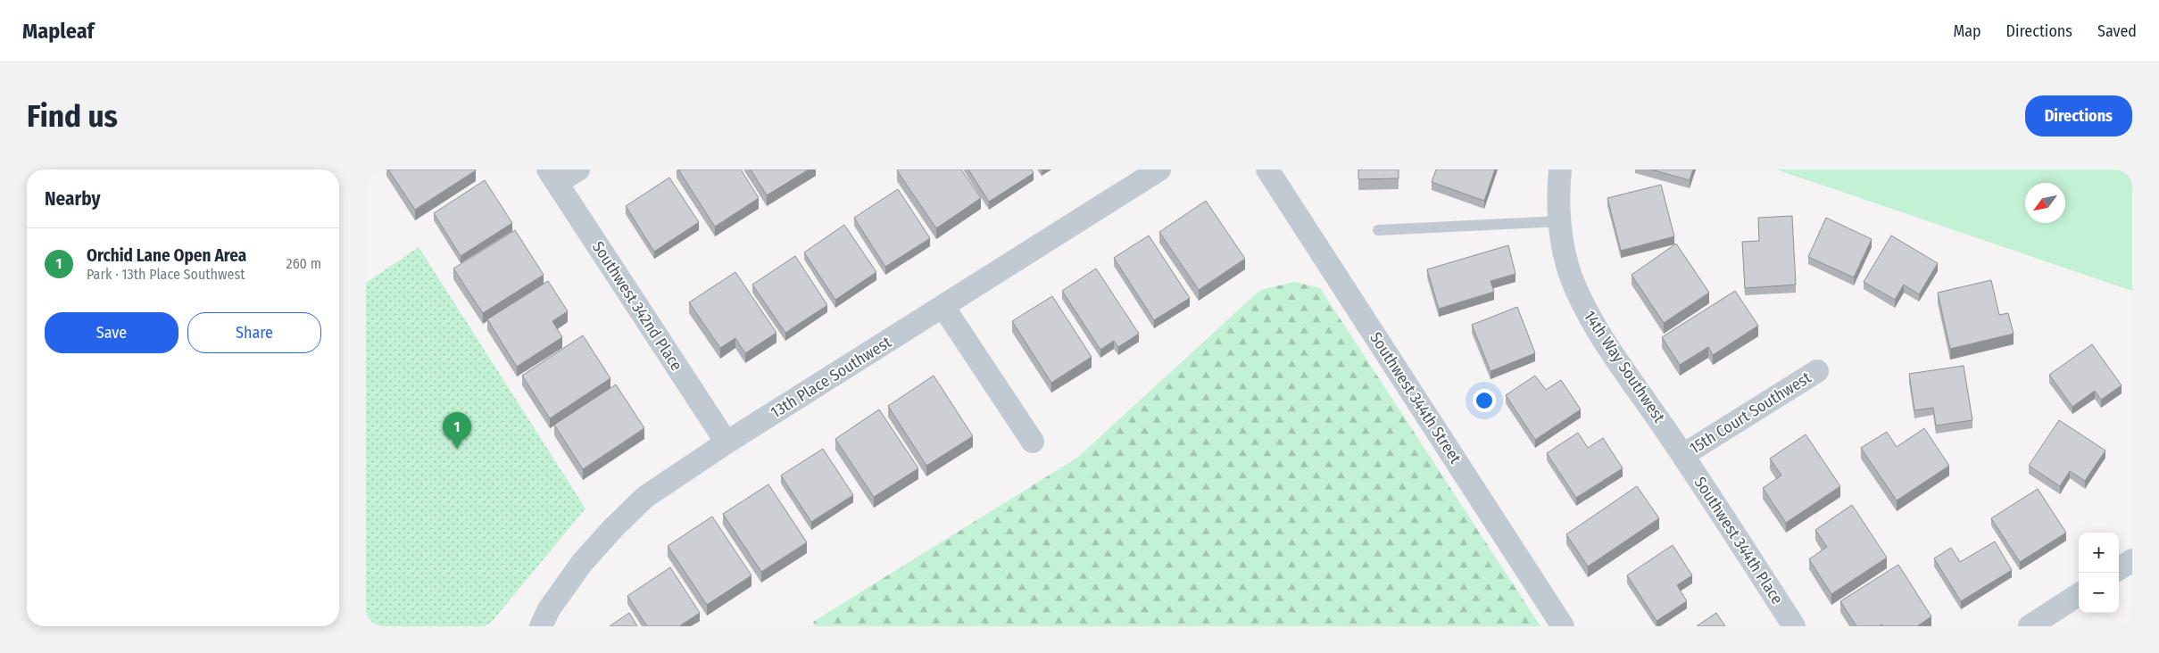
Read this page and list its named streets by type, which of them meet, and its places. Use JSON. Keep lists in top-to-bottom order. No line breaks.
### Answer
{"streets":{"street":["Southwest 342nd Place","14th Way Southwest","13th Place Southwest","Southwest 344th Street","15th Court Southwest","Southwest 344th Place"]},"crossings":[["Southwest 342nd Place","13th Place Southwest"],["14th Way Southwest","15th Court Southwest"],["14th Way Southwest","Southwest 344th Place"],["15th Court Southwest","Southwest 344th Place"]],"north":"bottom left","page":{"header":"Mapleaf","nav":["Map","Directions","Saved"],"buttons":["Directions",["Save","Share"]],"title":"Find us","heading":"Nearby","list":[{"mark":"1","name":"Orchid Lane Open Area","note":"Park · 13th Place Southwest","value":"260 m"}],"pins":"1","map_buttons":["+","−"]}}
